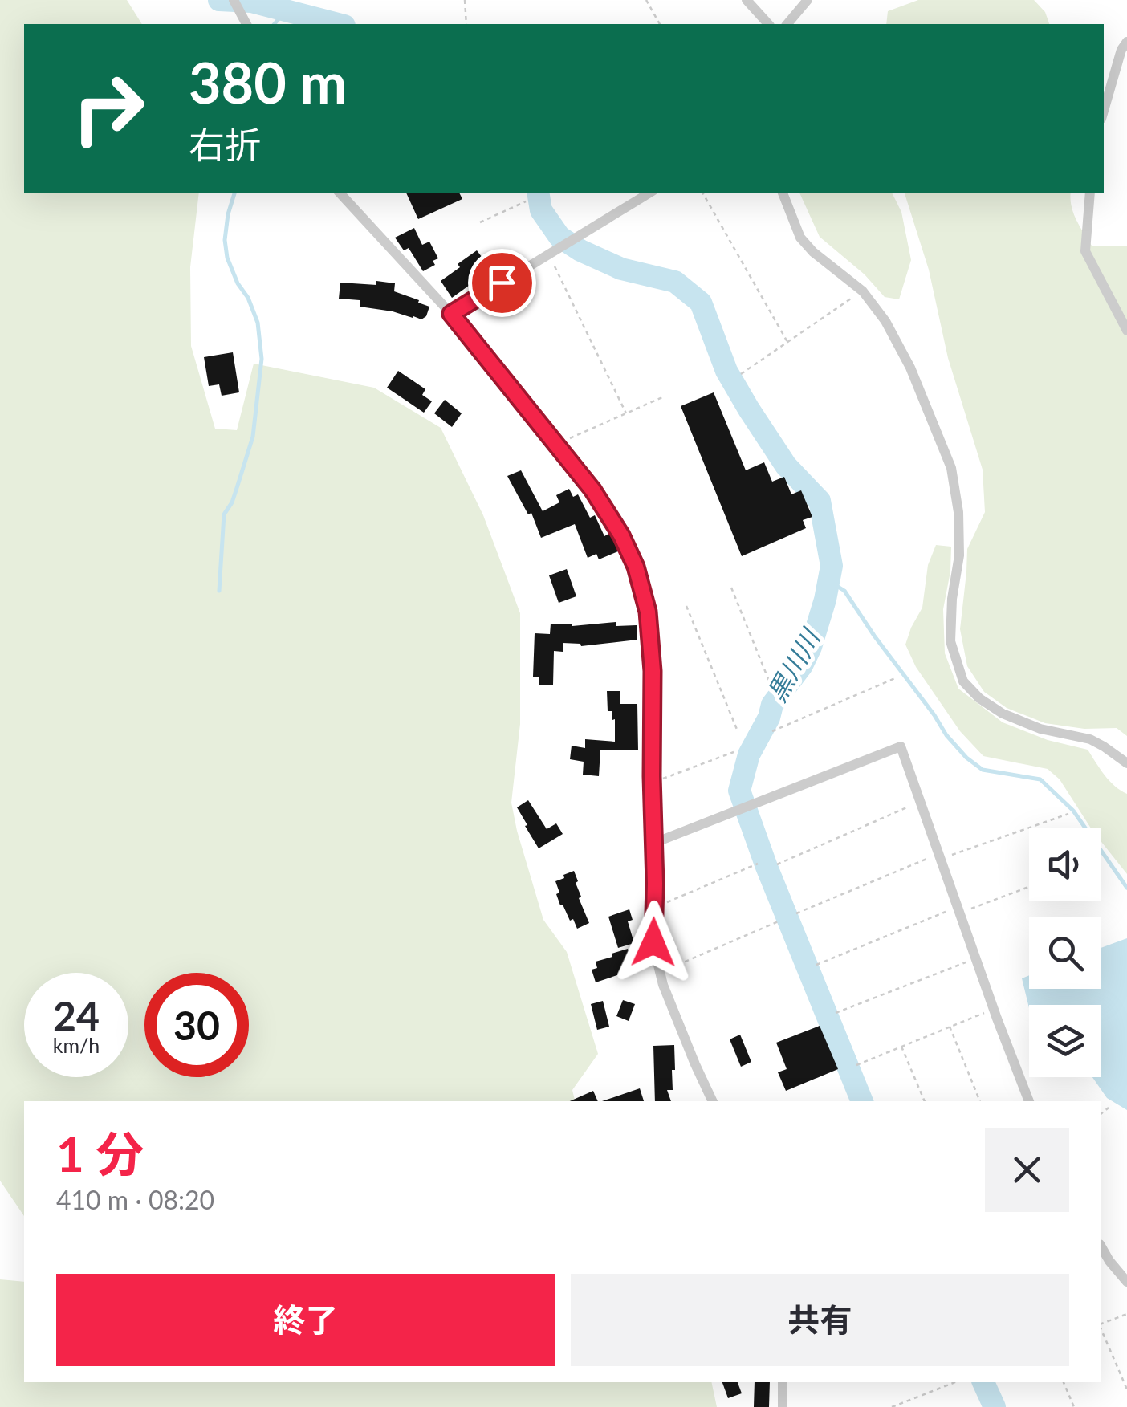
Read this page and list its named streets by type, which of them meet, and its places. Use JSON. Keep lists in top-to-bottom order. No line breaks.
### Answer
{"water":["黒川川"],"page":{"turn":["380 m","右折"],"speed":"24 km/h","limit":"30","heading":["1 分","410 m · 08:20"],"buttons":["終了","共有"]}}
